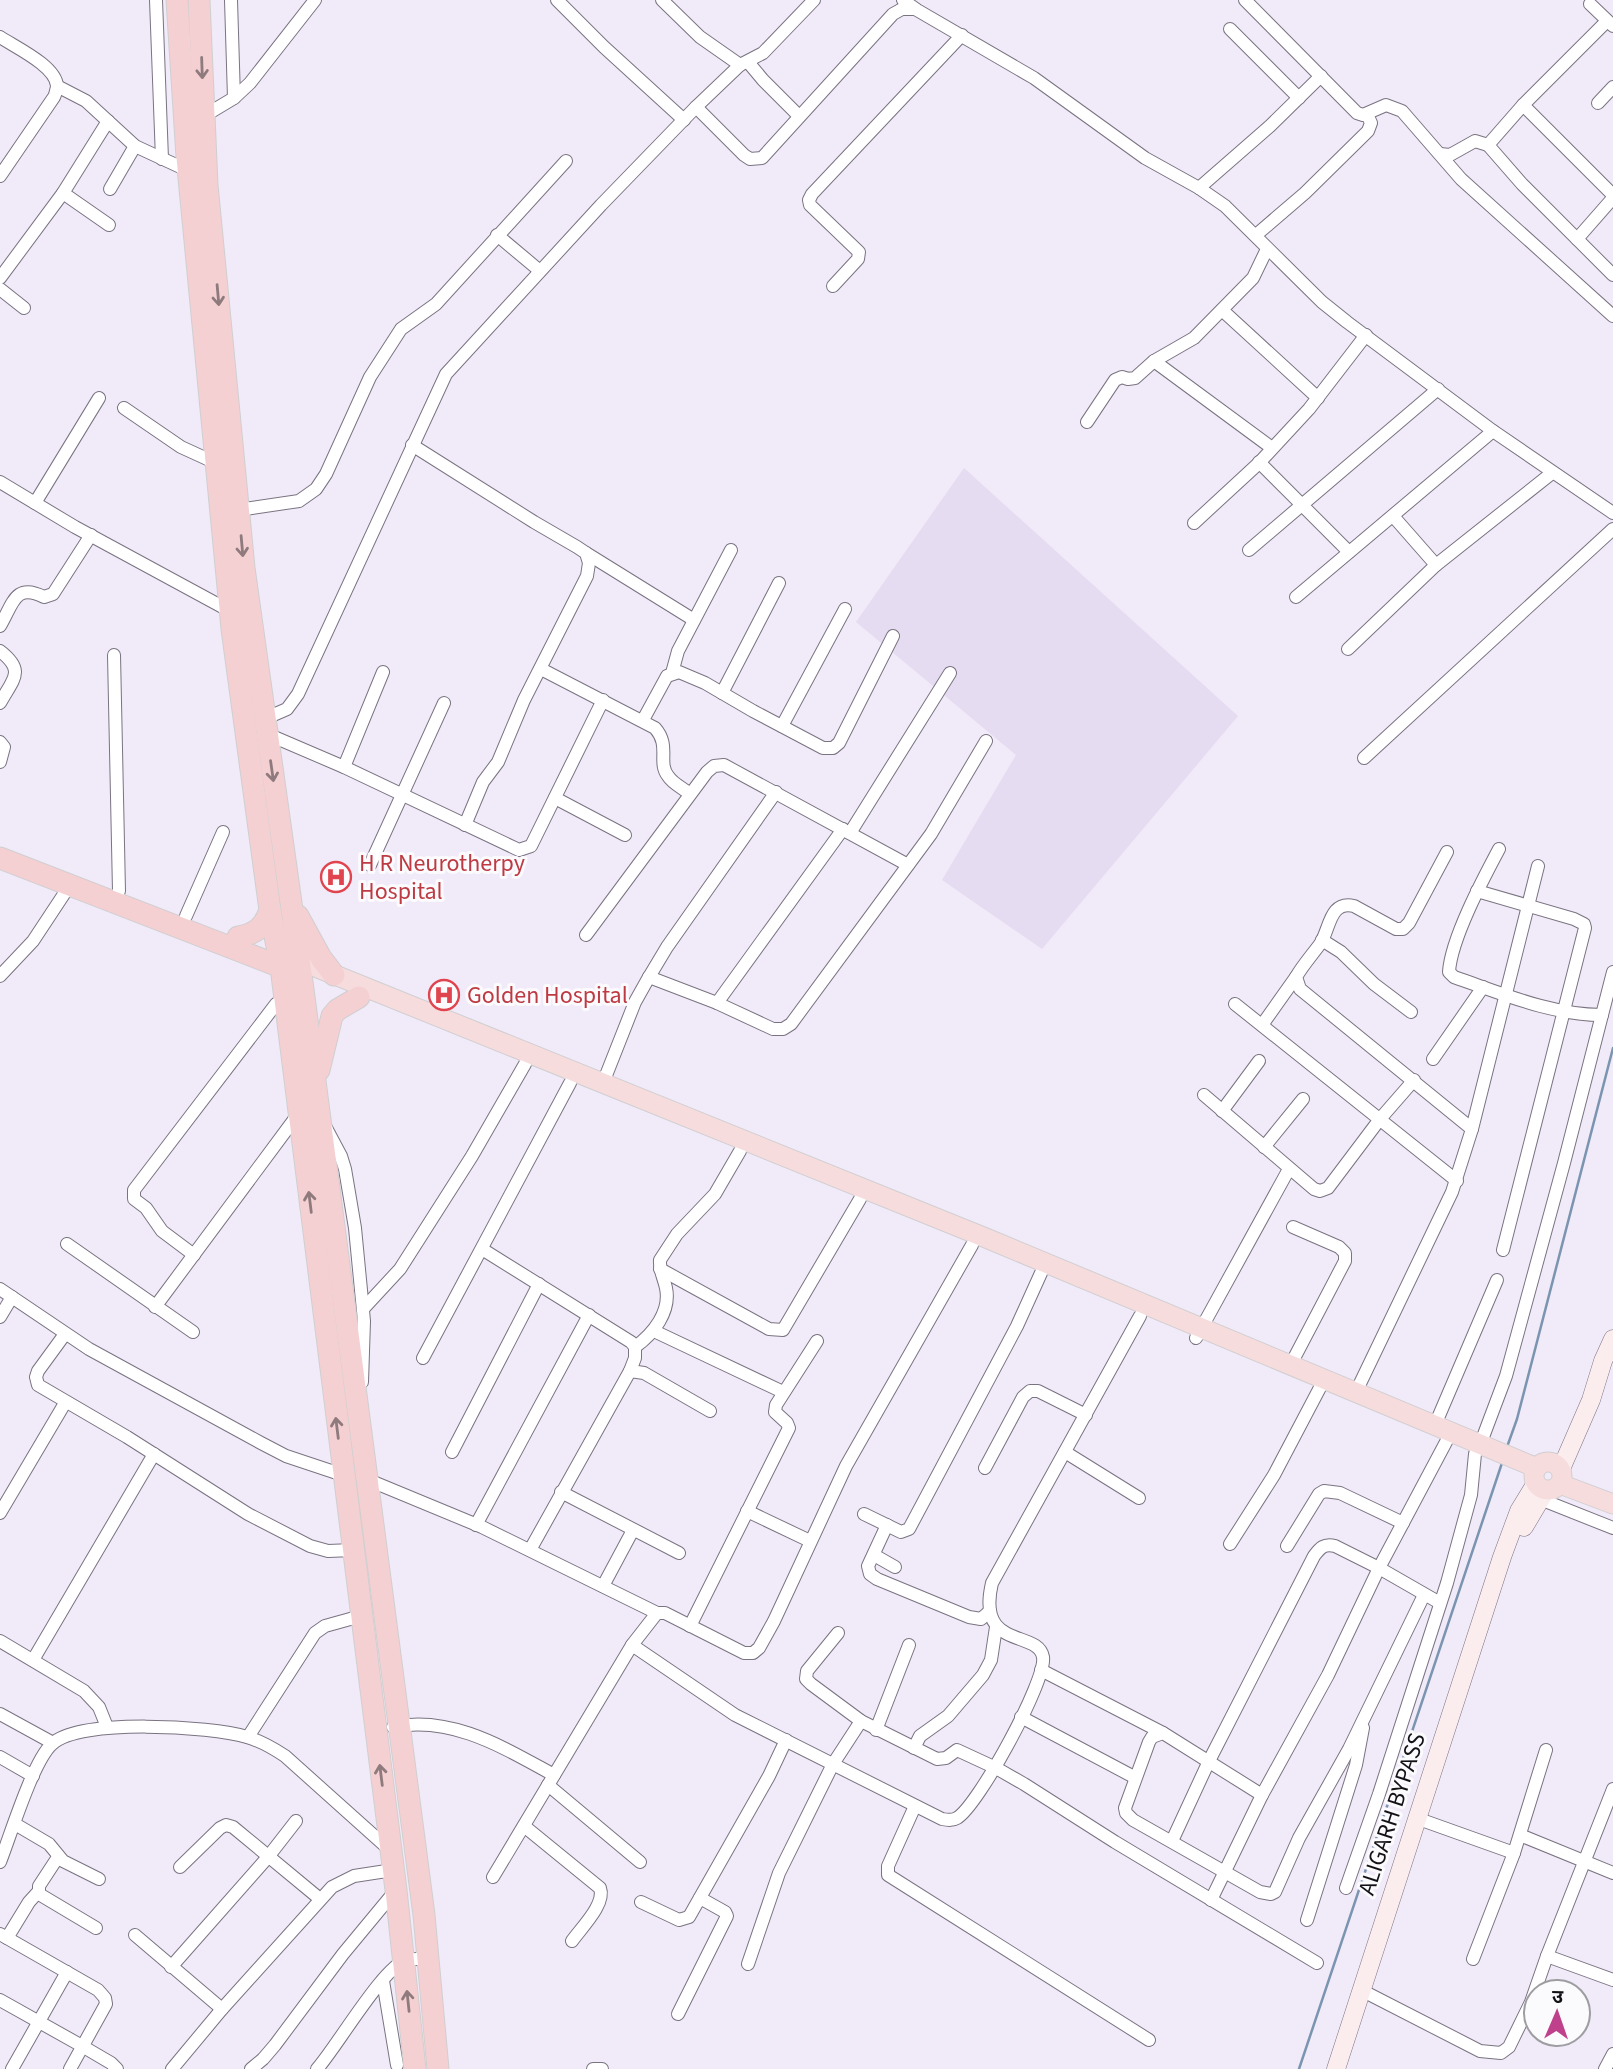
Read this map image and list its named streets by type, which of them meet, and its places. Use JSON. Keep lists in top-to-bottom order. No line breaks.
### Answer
{"streets":{"main road":["ALIGARH BYPASS"]},"places":{"hospital":["H R Neurotherpy Hospital","Golden Hospital"]},"north":"top"}
